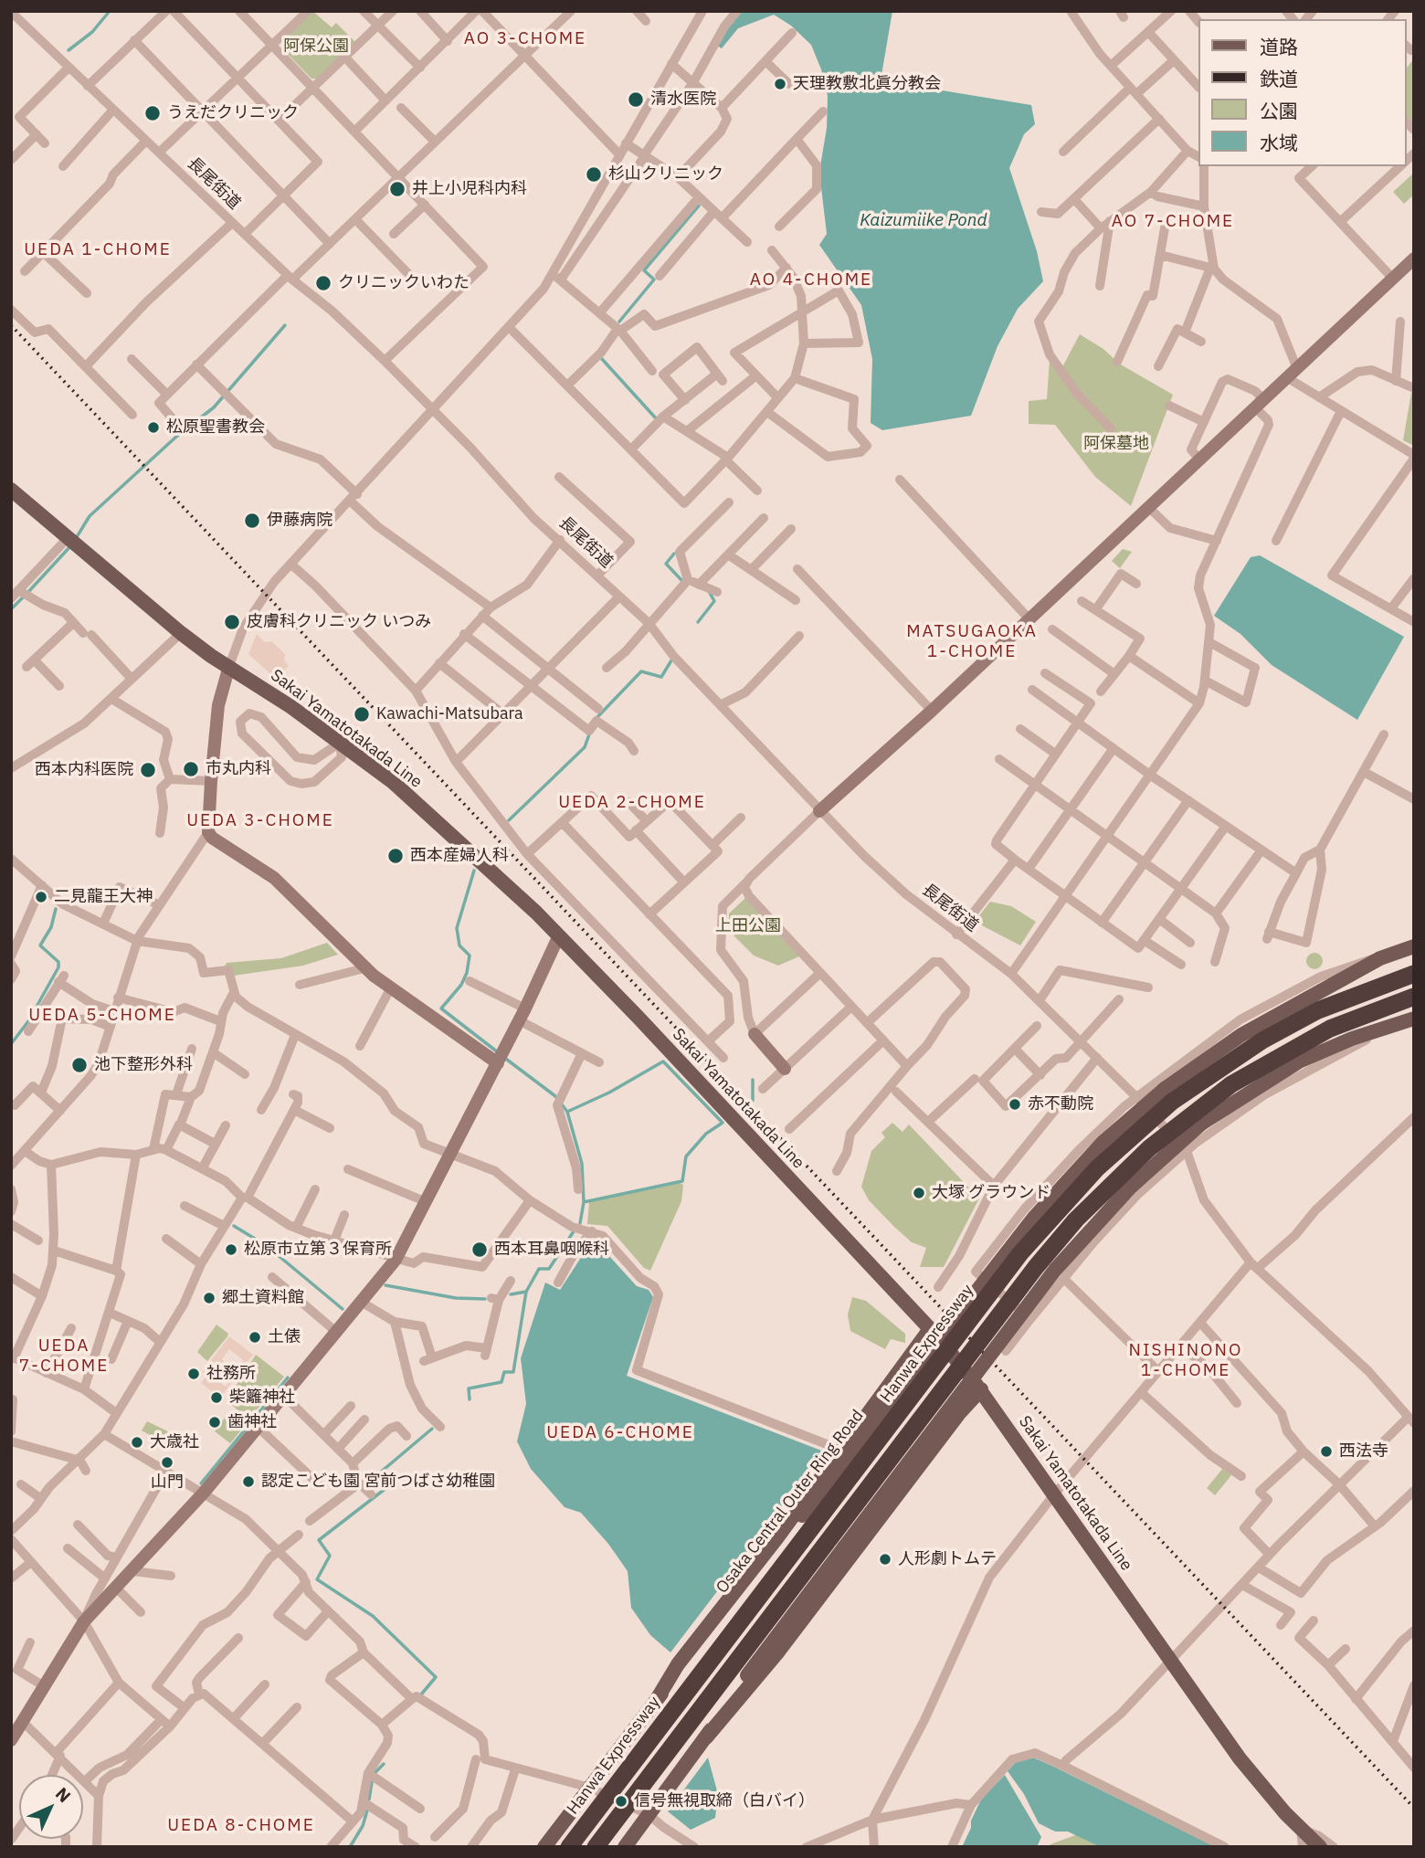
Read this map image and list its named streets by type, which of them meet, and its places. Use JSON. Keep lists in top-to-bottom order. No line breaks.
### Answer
{"streets":{"highway":["Hanwa Expressway"],"main road":["Sakai Yamatotakada Line","Osaka Central Outer Ring Road"],"street":["長尾街道"]},"districts":["AO 3-CHOME","AO 7-CHOME","UEDA 1-CHOME","AO 4-CHOME","MATSUGAOKA 1-CHOME","UEDA 2-CHOME","UEDA 3-CHOME","UEDA 5-CHOME","UEDA 7-CHOME","NISHINONO 1-CHOME","UEDA 6-CHOME","UEDA 8-CHOME"],"water":["Kaizumiike Pond"],"parks":["阿保公園","阿保墓地","上田公園"],"places":["天理教敷北眞分教会","清水医院","うえだクリニック","杉山クリニック","井上小児科内科","クリニックいわた","松原聖書教会","伊藤病院","皮膚科クリニック いつみ","Kawachi-Matsubara","市丸内科","西本内科医院","西本産婦人科","二見龍王大神","池下整形外科","赤不動院","大塚 グラウンド","松原市立第３保育所","西本耳鼻咽喉科","郷土資料館","土俵","社務所","柴籬神社","歯神社","大歳社","西法寺","山門","認定こども園 宮前つばさ幼稚園","人形劇トムテ","信号無視取締（白バイ）"],"legend":["道路","鉄道","公園","水域"],"north":"top right"}
